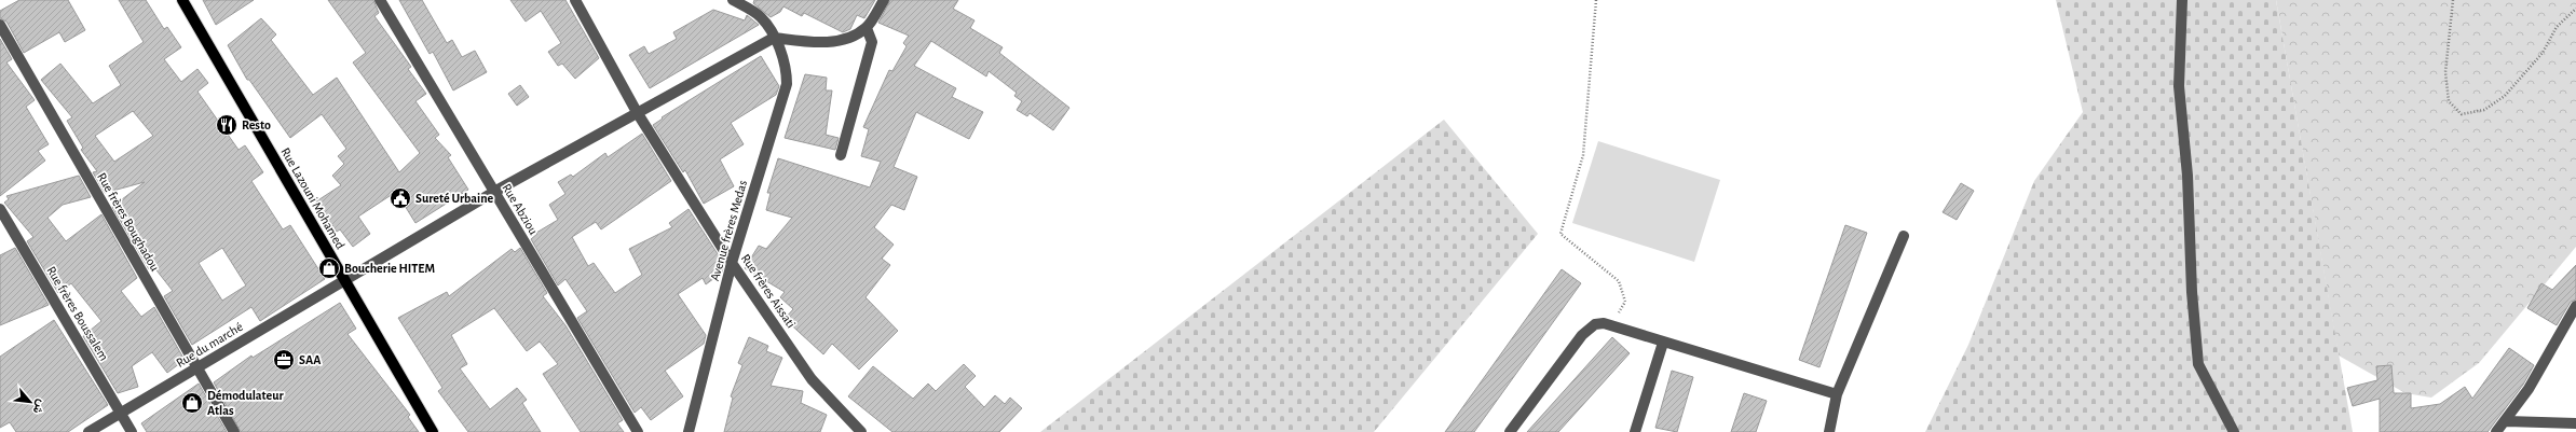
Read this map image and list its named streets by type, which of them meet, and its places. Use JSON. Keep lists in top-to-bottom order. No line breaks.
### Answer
{"streets":{"main road":["Rue Lazouni Mohamed"],"street":["Rue Abziou","Rue frères Boughadou","Avenue frères Medas","Rue frères Aissati","Rue frères Boussalem","Rue du marché"]},"crossings":[["Rue Lazouni Mohamed","Rue du marché"],["Rue Abziou","Rue du marché"],["Rue frères Boughadou","Rue du marché"],["Avenue frères Medas","Rue frères Aissati"],["Avenue frères Medas","Rue du marché"],["Rue frères Aissati","Rue du marché"],["Rue frères Boussalem","Rue du marché"]],"places":{"restaurant":["Resto"],"public building":["Sureté Urbaine"],"shop":["Boucherie HITEM","Démodulateur Atlas"],"office":["SAA"]},"north":"bottom right"}
